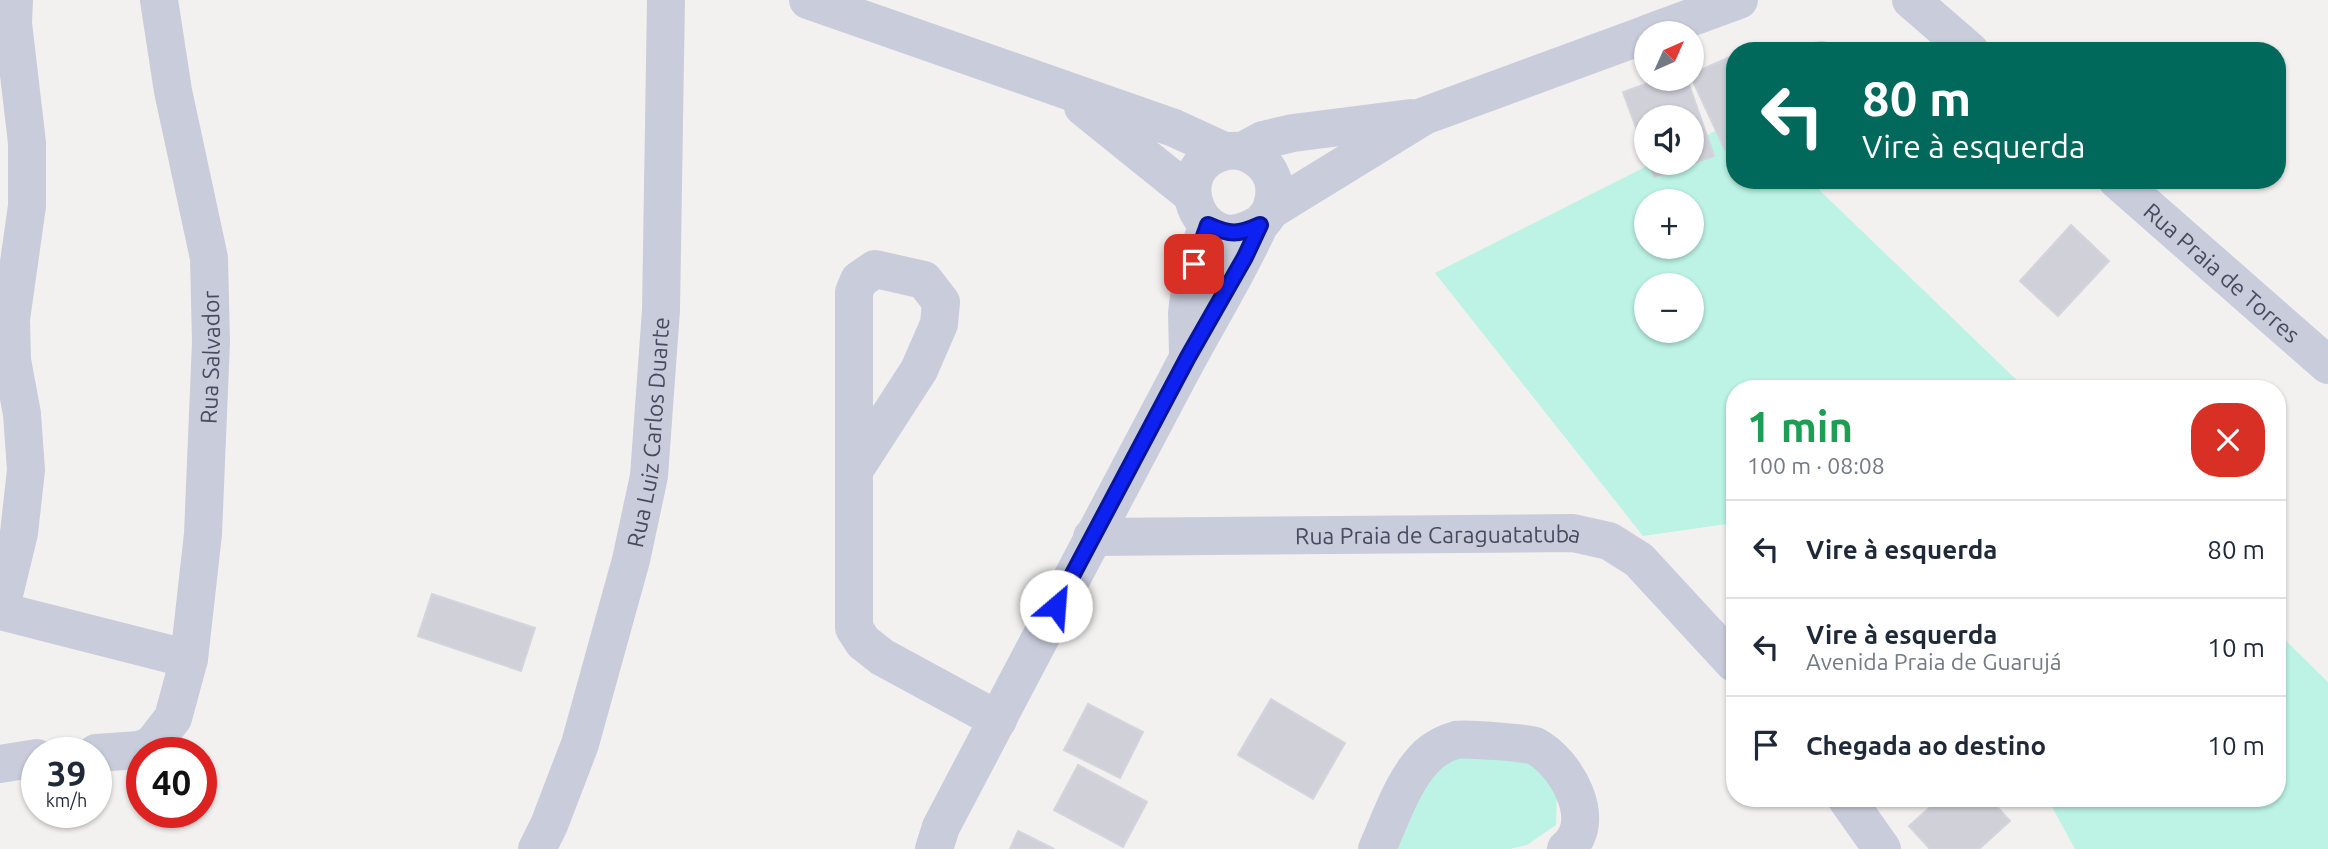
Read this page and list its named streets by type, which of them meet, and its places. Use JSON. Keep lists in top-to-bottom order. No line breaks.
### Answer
{"streets":{"street":["Rua Praia de Torres","Rua Salvador","Rua Luiz Carlos Duarte","Rua Praia de Caraguatatuba"]},"north":"top right","page":{"map_buttons":["+","−"],"turn":["80 m","Vire à esquerda"],"heading":["1 min","100 m · 08:08"],"list":[{"name":"Vire à esquerda","value":"80 m"},{"name":"Vire à esquerda","note":"Avenida Praia de Guarujá","value":"10 m"},{"name":"Chegada ao destino","value":"10 m"}],"speed":"39 km/h","limit":"40"}}
